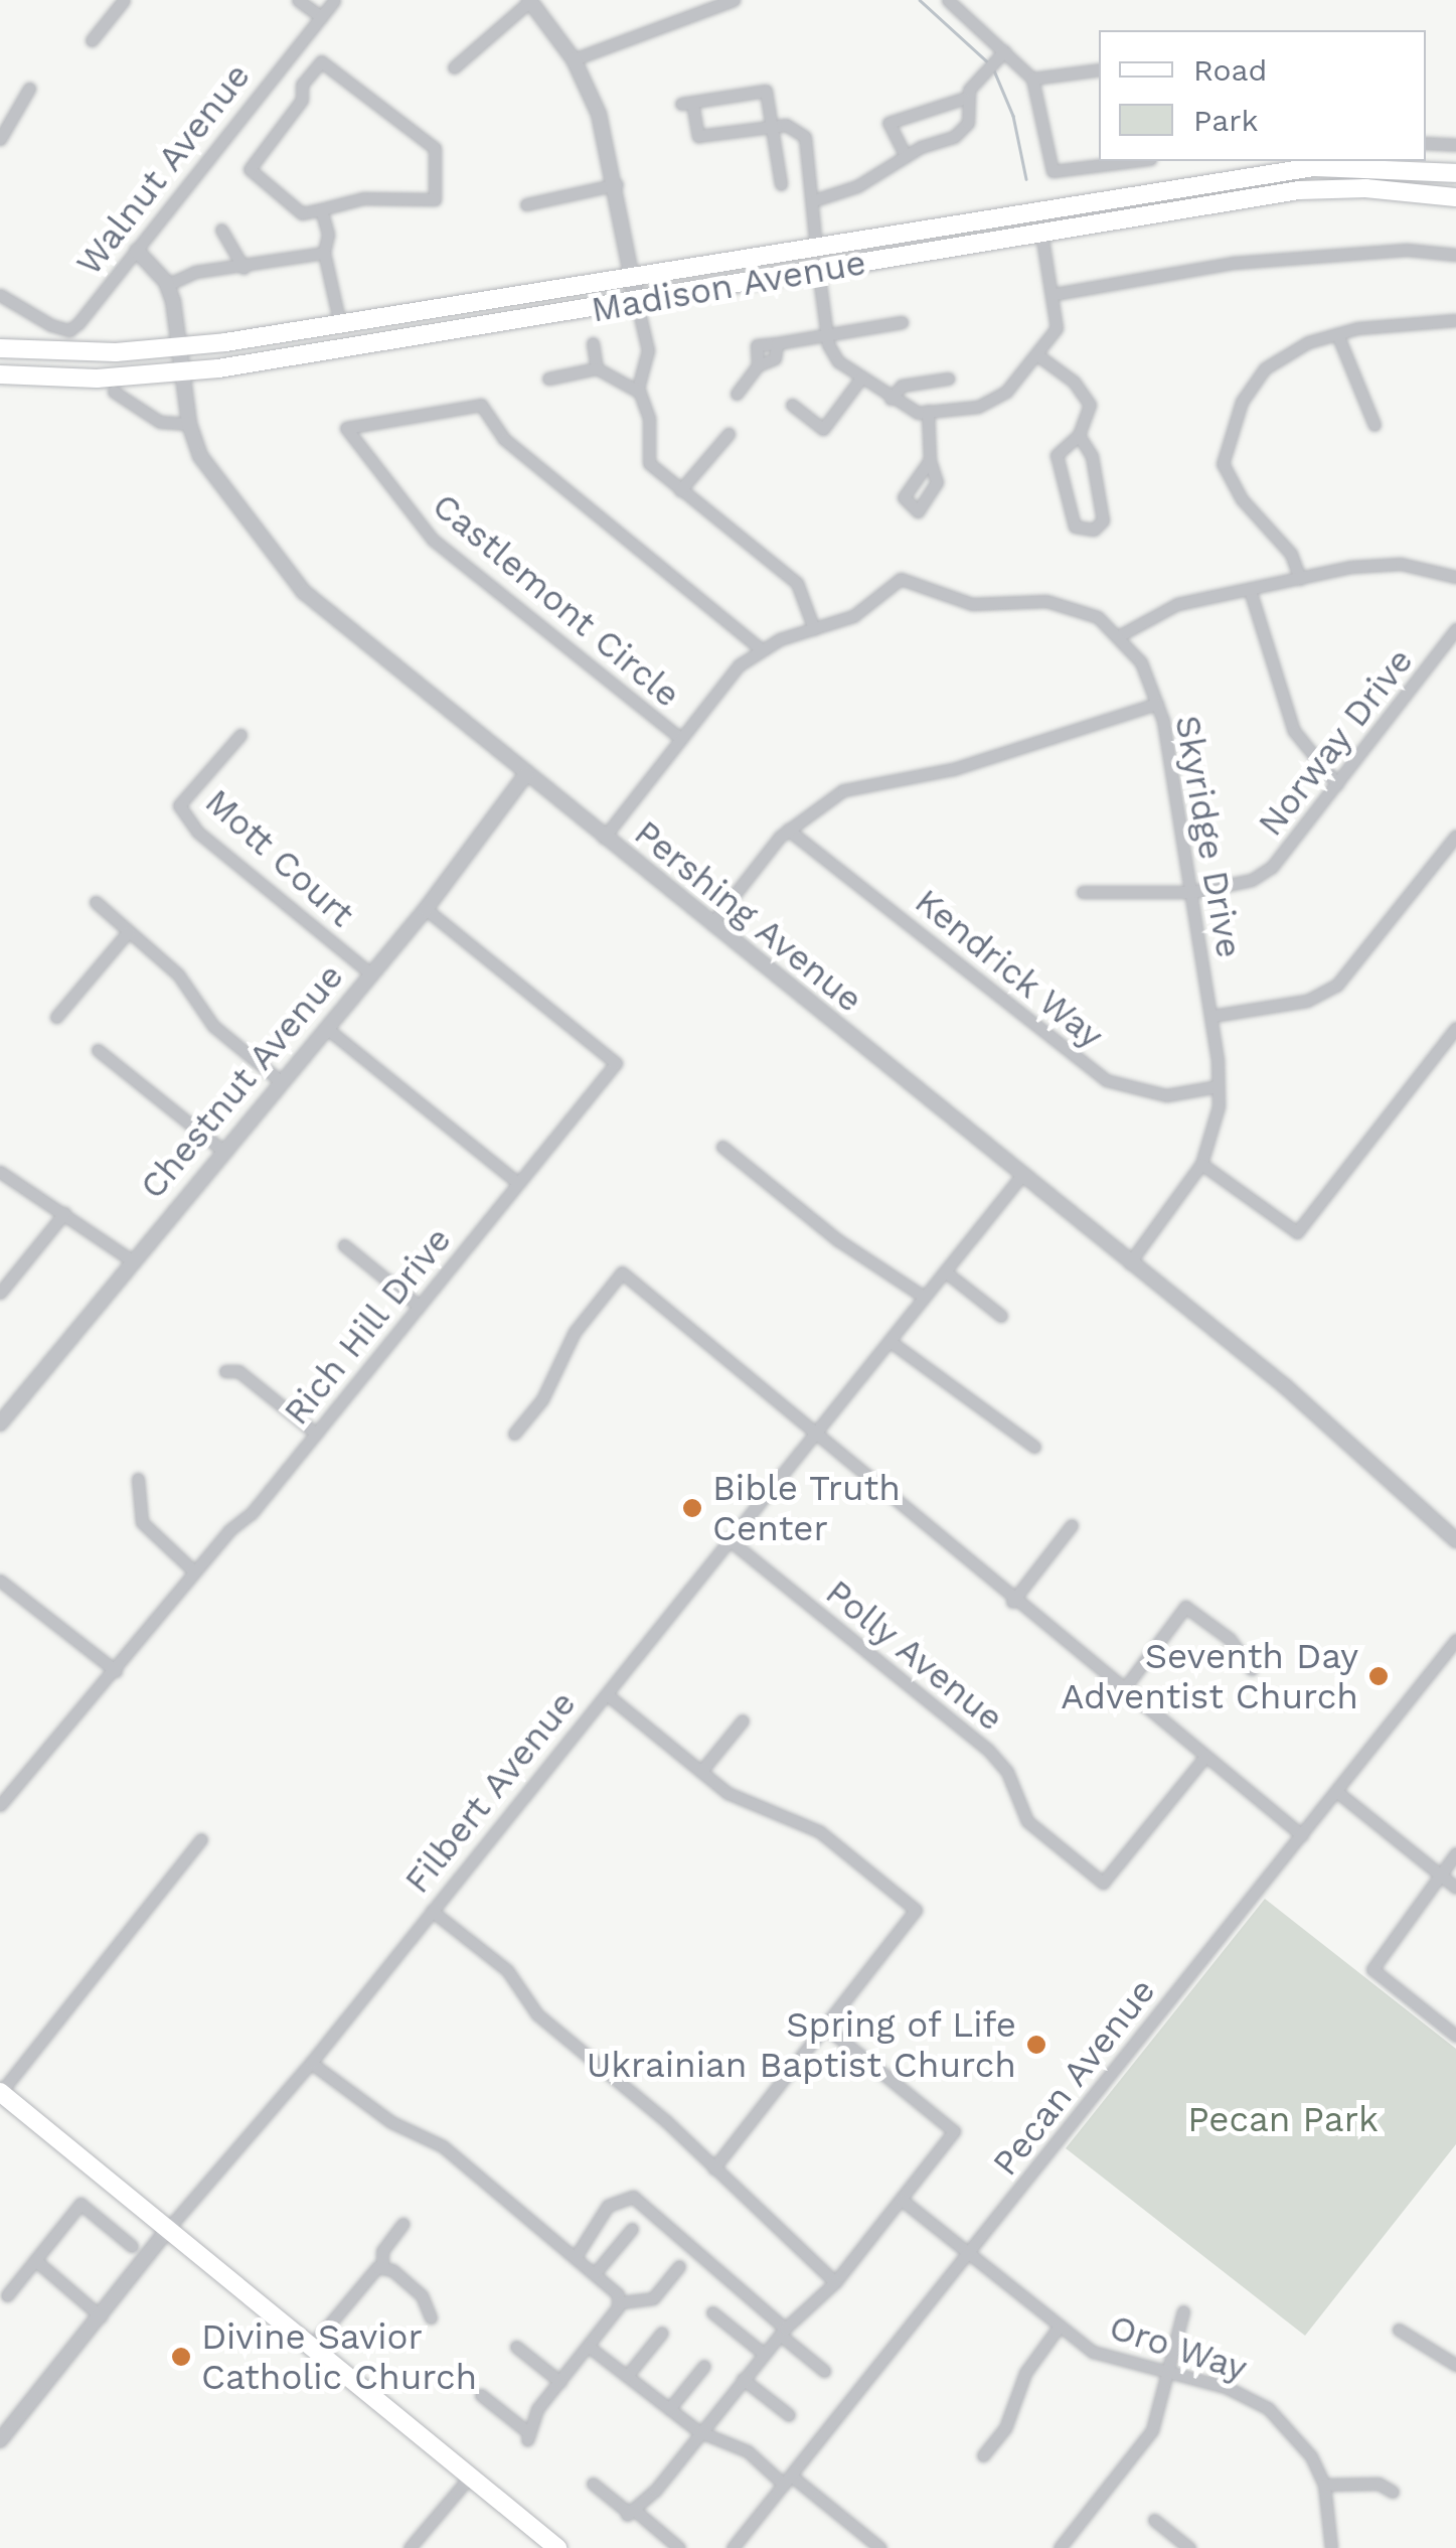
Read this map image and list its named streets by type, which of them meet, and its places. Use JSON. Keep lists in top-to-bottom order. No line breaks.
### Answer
{"streets":{"main road":["Madison Avenue"],"street":["Walnut Avenue","Castlemont Circle","Norway Drive","Skyridge Drive","Mott Court","Pershing Avenue","Kendrick Way","Chestnut Avenue","Rich Hill Drive","Polly Avenue","Filbert Avenue","Pecan Avenue","Oro Way"]},"crossings":[["Walnut Avenue","Pershing Avenue"],["Madison Avenue","Pershing Avenue"],["Norway Drive","Skyridge Drive"],["Skyridge Drive","Pershing Avenue"],["Skyridge Drive","Kendrick Way"],["Mott Court","Chestnut Avenue"],["Pershing Avenue","Chestnut Avenue"],["Pershing Avenue","Filbert Avenue"],["Chestnut Avenue","Rich Hill Drive"],["Polly Avenue","Filbert Avenue"],["Pecan Avenue","Oro Way"]],"parks":["Pecan Park"],"places":["Bible Truth Center","Seventh Day Adventist Church","Spring of Life Ukrainian Baptist Church","Divine Savior Catholic Church"],"legend":["Road","Park"]}
